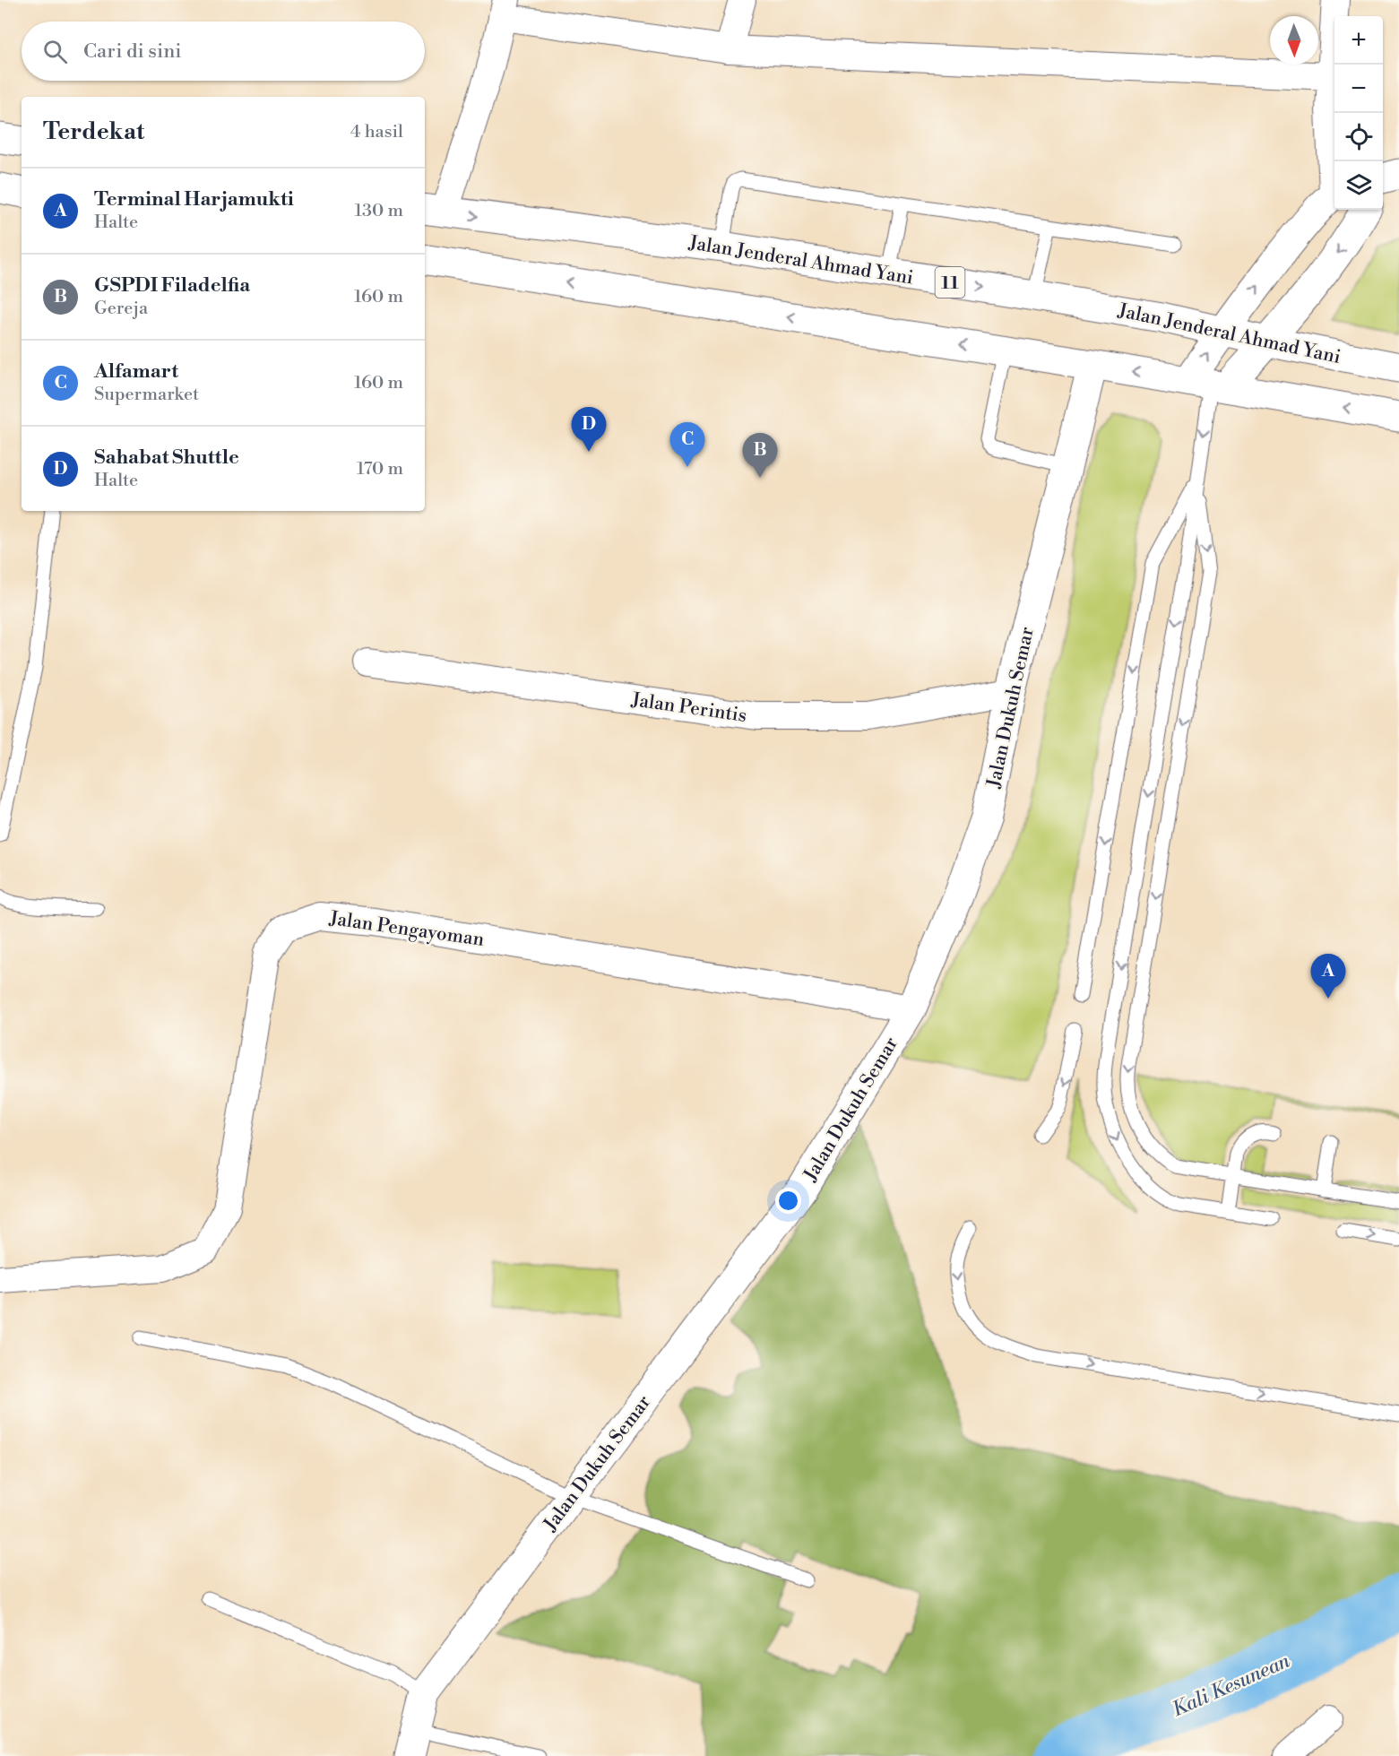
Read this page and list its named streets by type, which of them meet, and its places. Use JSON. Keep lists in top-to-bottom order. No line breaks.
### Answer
{"streets":{"main road":["Jalan Jenderal Ahmad Yani","11","Jalan Dukuh Semar"],"street":["Jalan Perintis","Jalan Pengayoman"]},"crossings":[["Jalan Perintis","Jalan Dukuh Semar"],["Jalan Dukuh Semar","Jalan Pengayoman"]],"water":["Kali Kesunean"],"north":"bottom","page":{"map_buttons":["+","−"],"search":"Cari di sini","heading":["Terdekat","4 hasil"],"list":[{"mark":"A","name":"Terminal Harjamukti","note":"Halte","value":"130 m"},{"mark":"B","name":"GSPDI Filadelfia","note":"Gereja","value":"160 m"},{"mark":"C","name":"Alfamart","note":"Supermarket","value":"160 m"},{"mark":"D","name":"Sahabat Shuttle","note":"Halte","value":"170 m"}],"pins":["D","C","B","A"]}}
